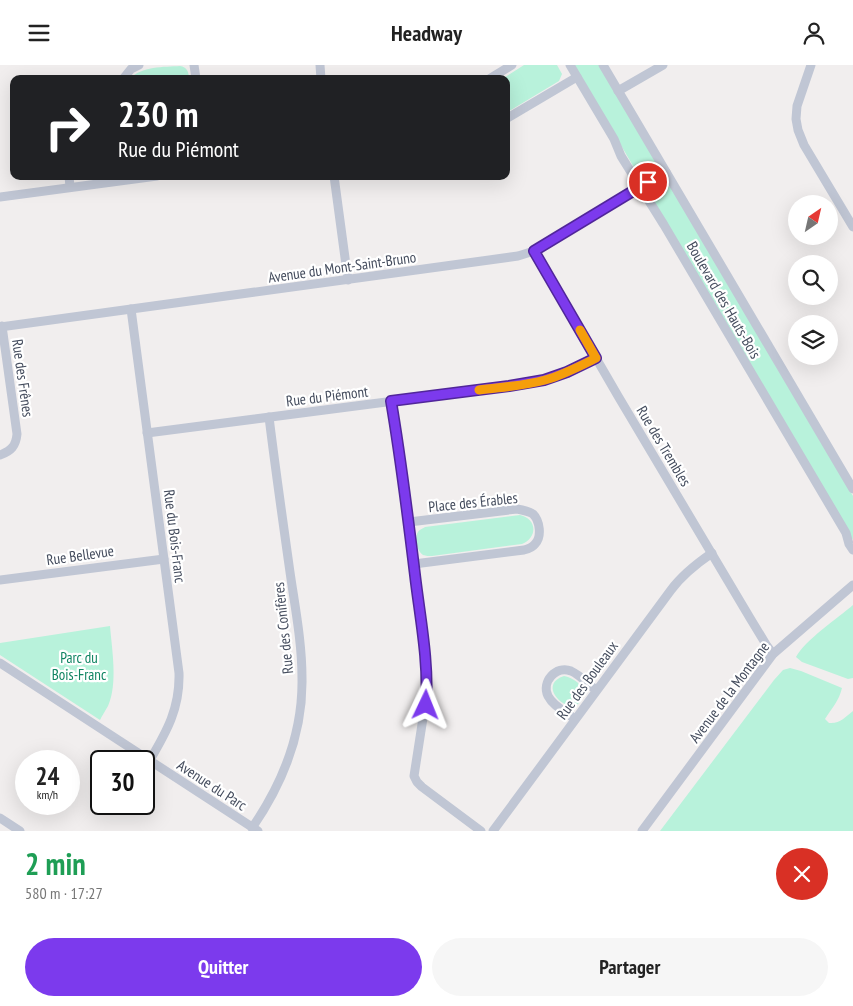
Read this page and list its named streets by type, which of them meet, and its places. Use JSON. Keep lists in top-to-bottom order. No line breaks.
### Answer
{"streets":{"street":["Avenue du Mont-Saint-Bruno","Boulevard des Hauts-Bois","Rue des Frênes","Rue du Piémont","Rue des Trembles","Place des Érables","Rue du Bois-Franc","Rue Bellevue","Rue des Conifères","Rue des Bouleaux","Avenue de la Montagne","Avenue du Parc"]},"crossings":[["Avenue du Mont-Saint-Bruno","Boulevard des Hauts-Bois"],["Avenue du Mont-Saint-Bruno","Rue des Frênes"],["Avenue du Mont-Saint-Bruno","Rue des Trembles"],["Avenue du Mont-Saint-Bruno","Rue du Bois-Franc"],["Rue du Piémont","Rue des Trembles"],["Rue du Piémont","Rue du Bois-Franc"],["Rue du Piémont","Rue des Conifères"],["Rue des Trembles","Rue des Bouleaux"],["Rue des Trembles","Avenue de la Montagne"],["Rue du Bois-Franc","Rue Bellevue"],["Rue des Conifères","Avenue du Parc"]],"parks":["Parc du Bois-Franc"],"north":"top right","page":{"header":"Headway","turn":["230 m","Rue du Piémont"],"speed":"24 km/h","limit":"30","heading":["2 min","580 m · 17:27"],"buttons":["Quitter","Partager"]}}
